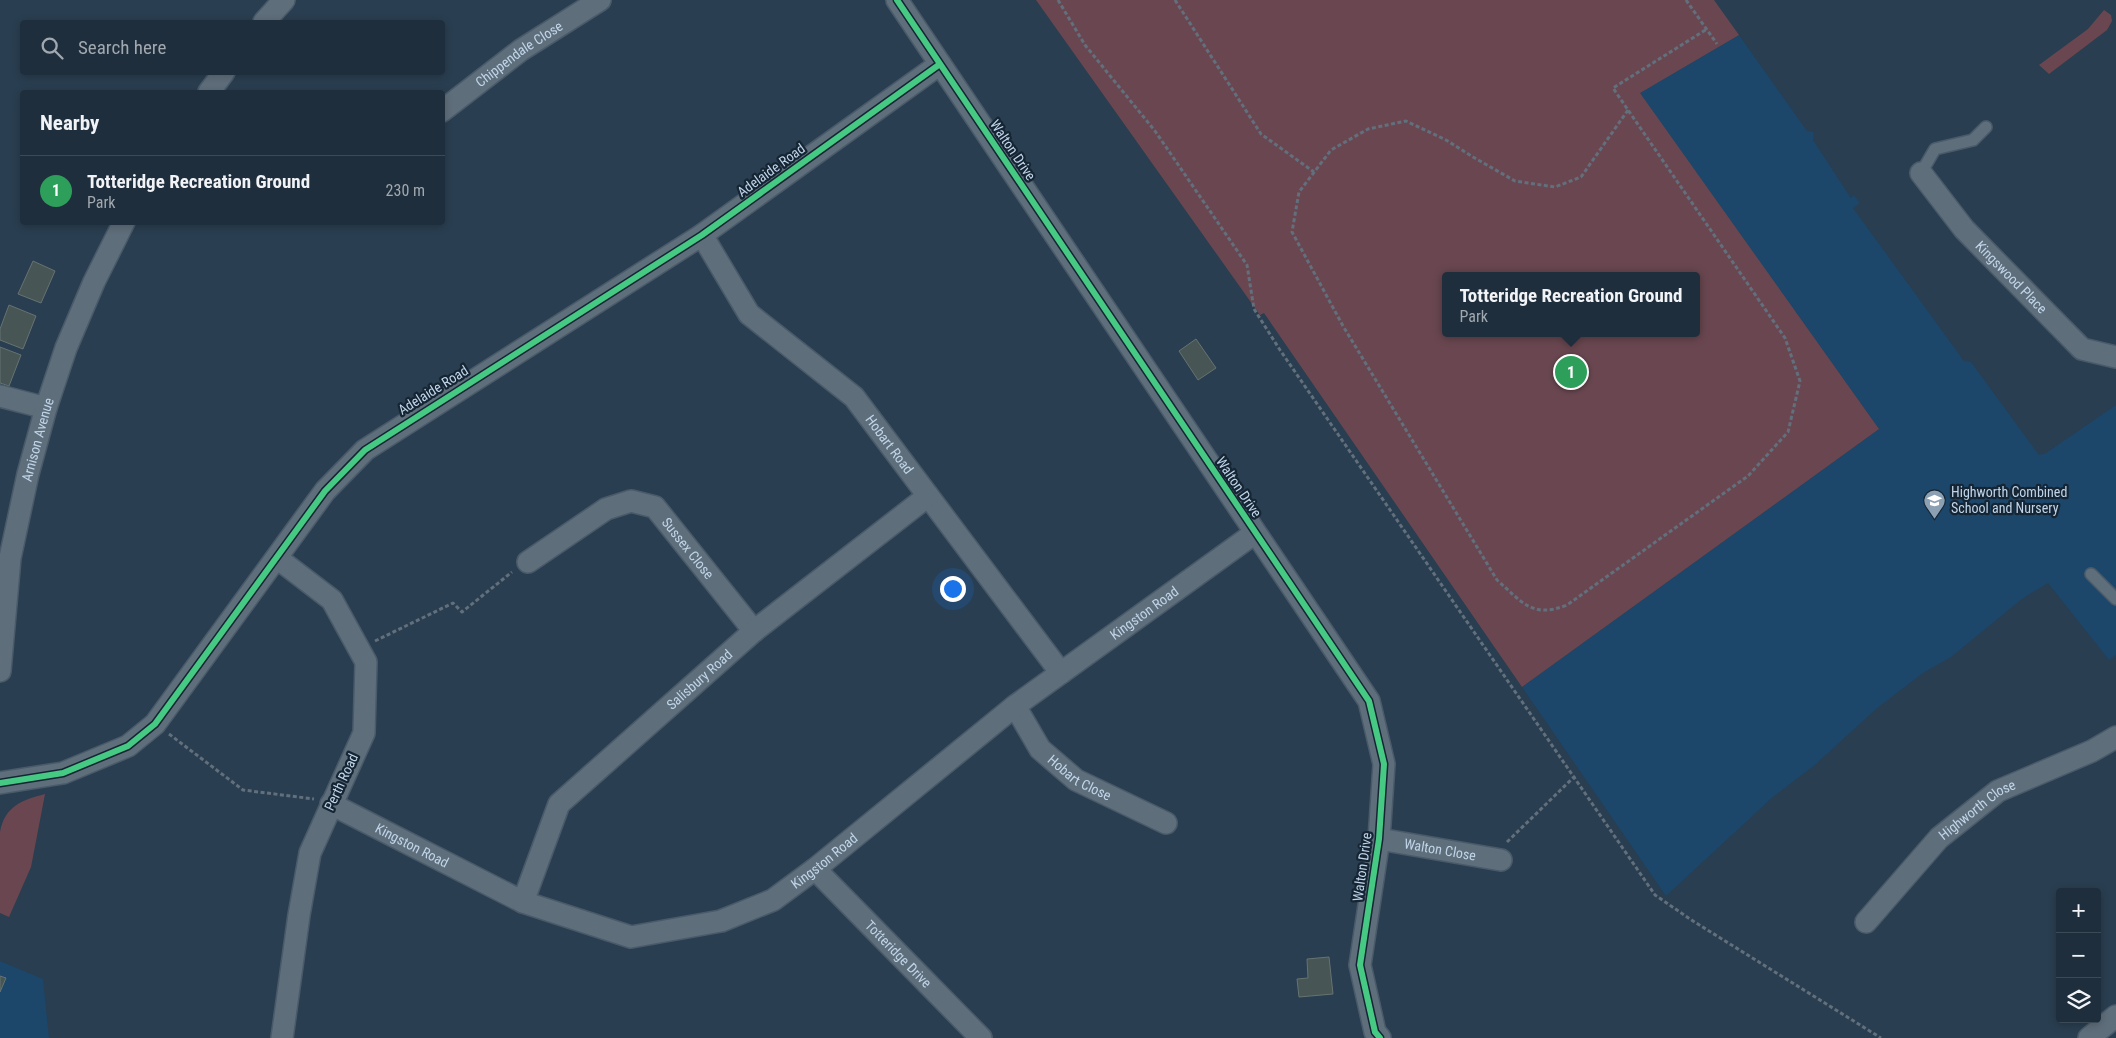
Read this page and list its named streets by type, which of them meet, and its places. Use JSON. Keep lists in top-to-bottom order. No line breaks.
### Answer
{"streets":{"street":["Chippendale Close","Walton Drive","Adelaide Road","Kingswood Place","Arnison Avenue","Hobart Road","Sussex Close","Kingston Road","Salisbury Road","Hobart Close","Perth Road","Highworth Close","Walton Close","Totteridge Drive"]},"crossings":[["Walton Drive","Adelaide Road"],["Walton Drive","Kingston Road"],["Walton Drive","Walton Close"],["Adelaide Road","Hobart Road"],["Adelaide Road","Perth Road"],["Hobart Road","Kingston Road"],["Hobart Road","Salisbury Road"],["Sussex Close","Salisbury Road"],["Kingston Road","Salisbury Road"],["Kingston Road","Hobart Close"],["Kingston Road","Perth Road"],["Kingston Road","Totteridge Drive"]],"places":{"school or university":["Highworth Combined School and Nursery"]},"page":{"search":"Search here","heading":"Nearby","list":[{"mark":"1","name":"Totteridge Recreation Ground","note":"Park","value":"230 m"}],"popup":["Totteridge Recreation Ground","Park"],"pins":"1","map_buttons":["+","−"]}}
